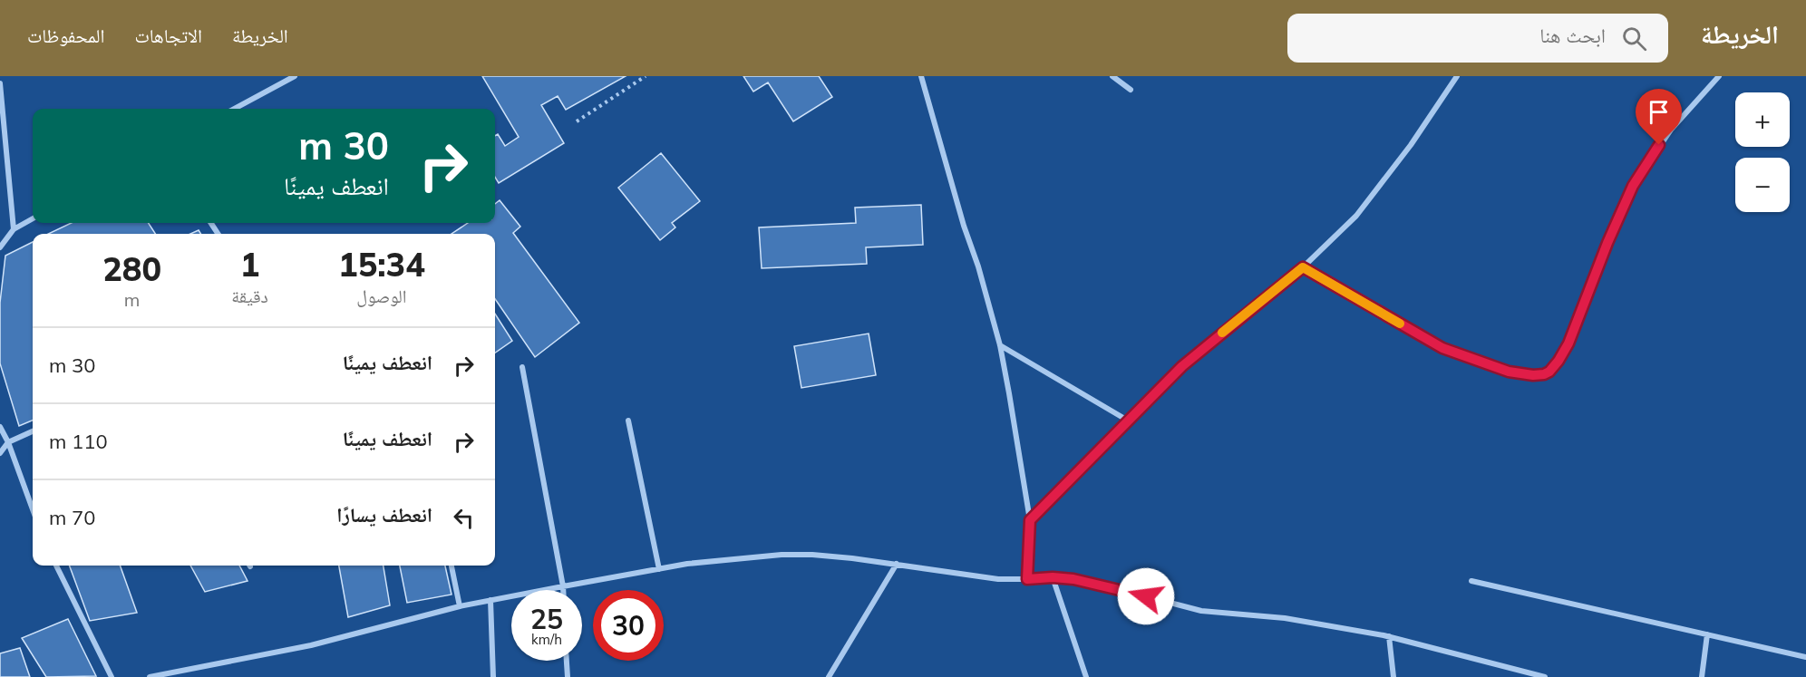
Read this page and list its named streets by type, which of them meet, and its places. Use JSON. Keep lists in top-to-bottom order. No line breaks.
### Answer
{"page":{"header":"الخريطة","search":"ابحث هنا","nav":["الخريطة","الاتجاهات","المحفوظات"],"map_buttons":["+","−"],"turn":["30 m","انعطف يمينًا"],"eta":["15:34","الوصول","1","دقيقة","280","m"],"list":[{"name":"انعطف يمينًا","value":"30 m"},{"name":"انعطف يمينًا","value":"110 m"},{"name":"انعطف يسارًا","value":"70 m"}],"speed":"25 km/h","limit":"30"}}
